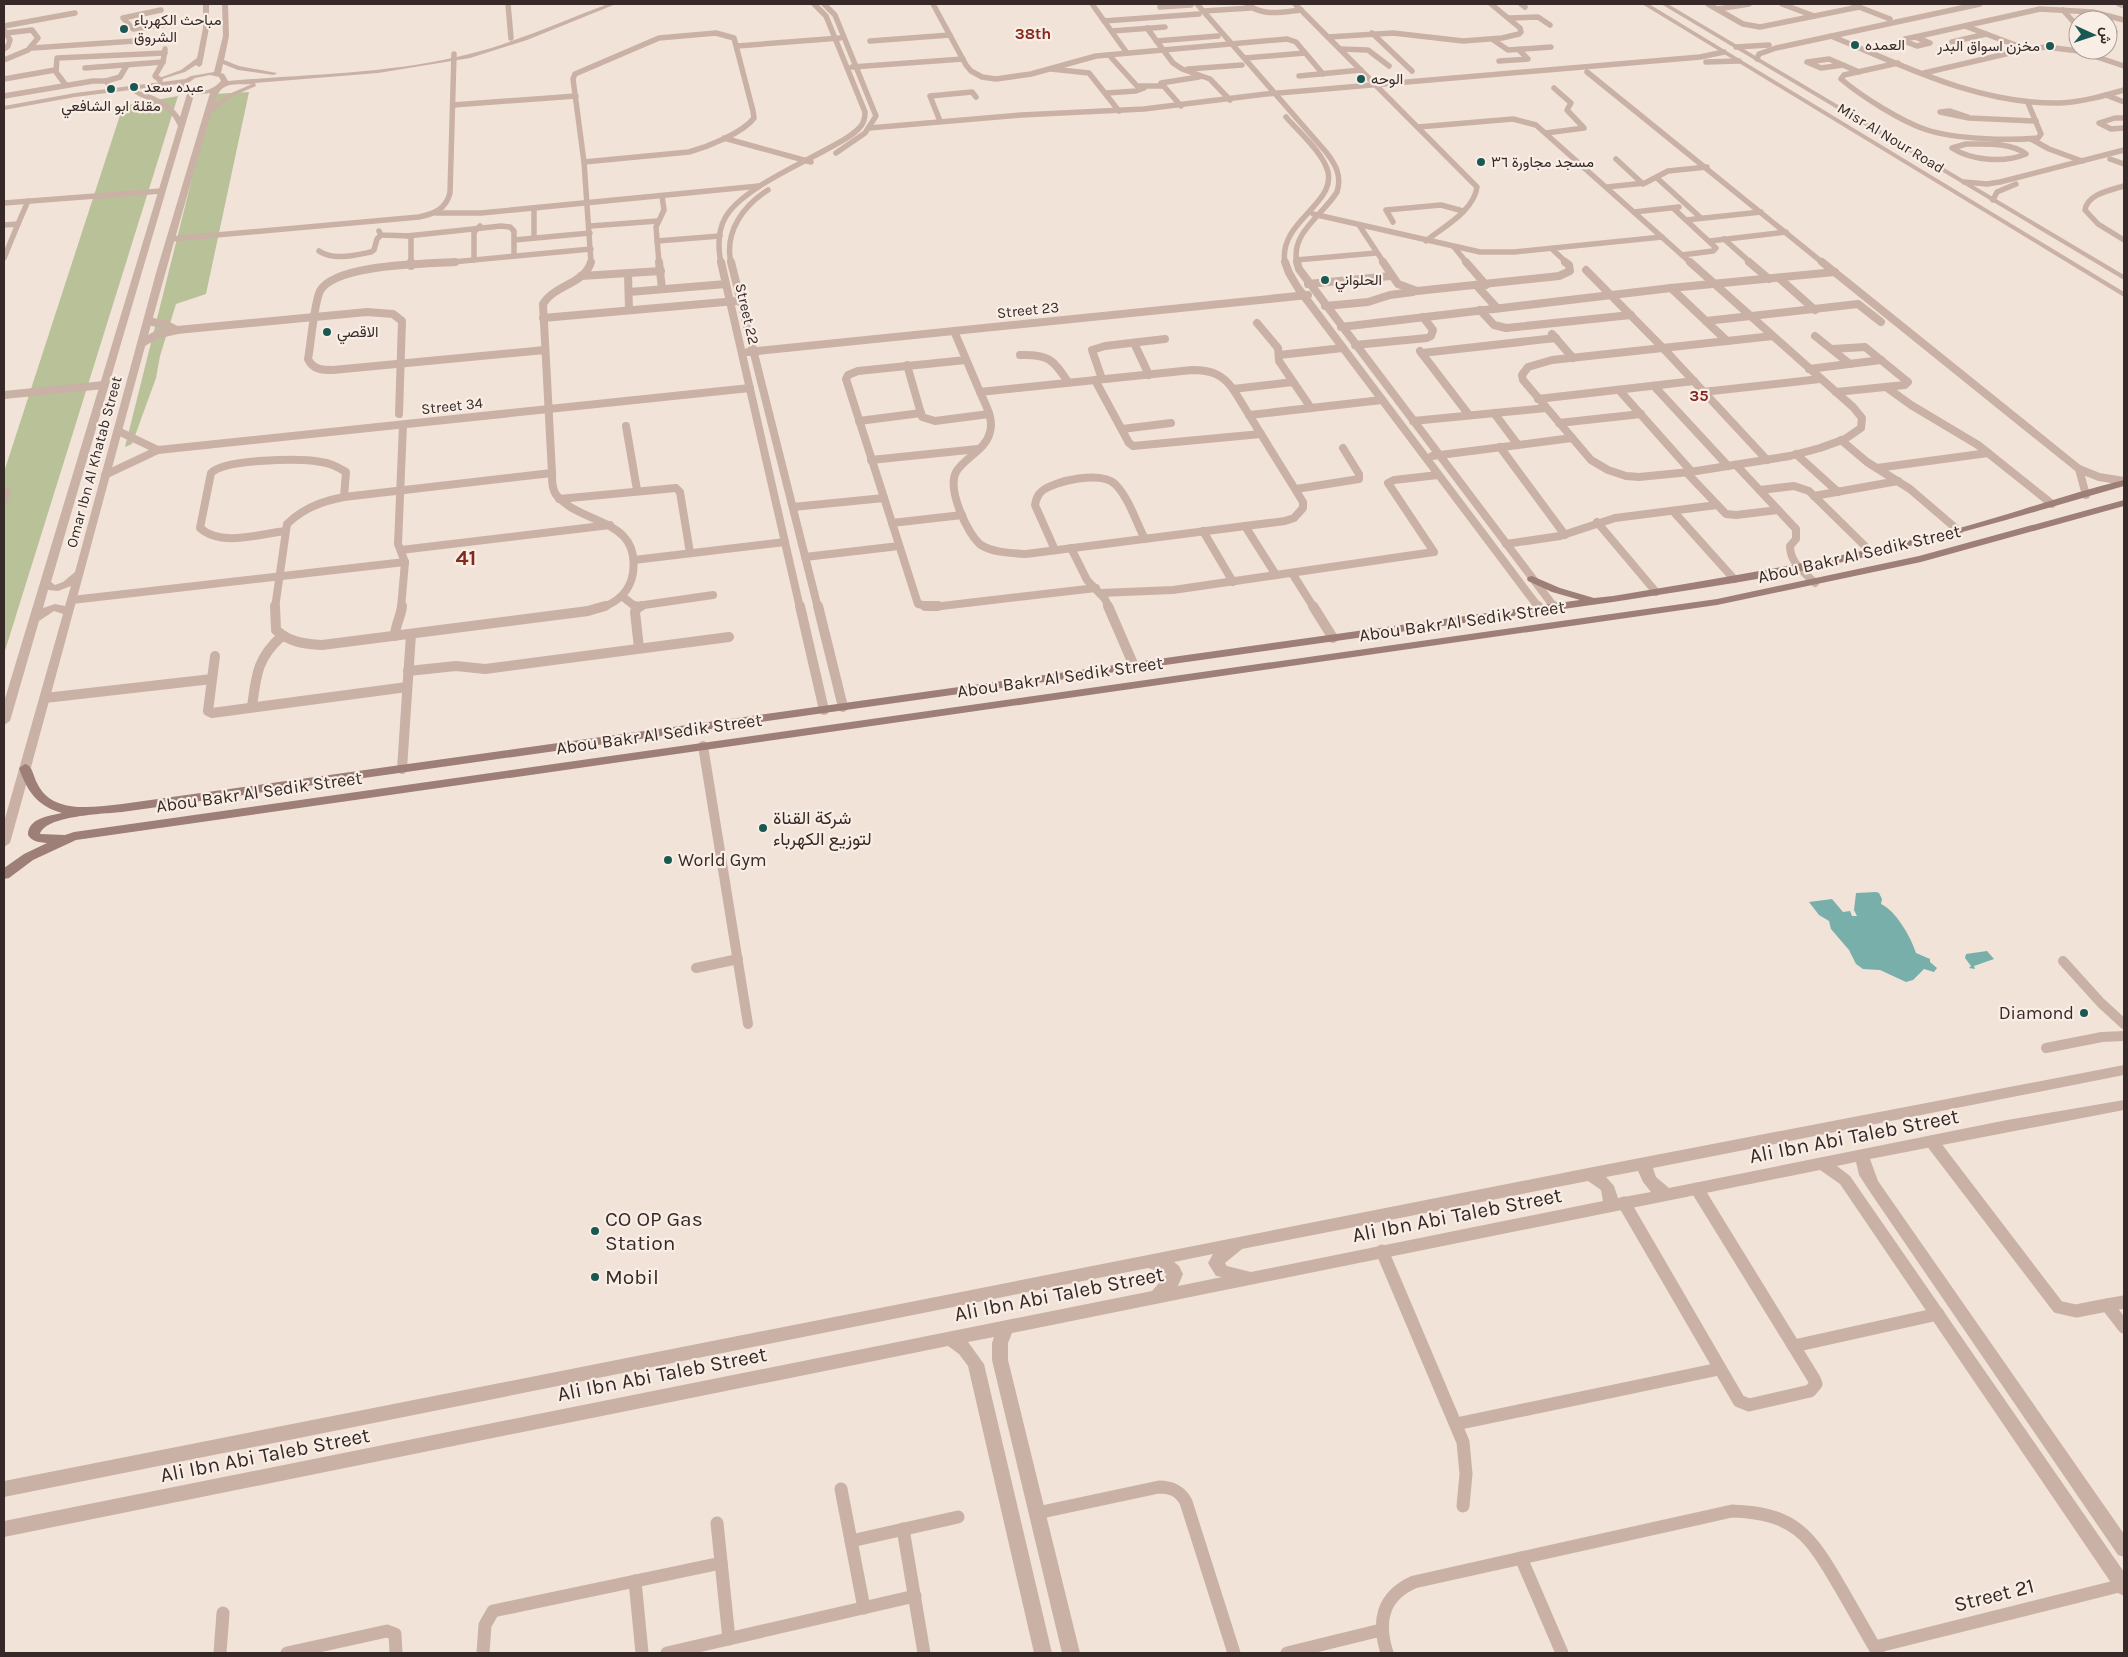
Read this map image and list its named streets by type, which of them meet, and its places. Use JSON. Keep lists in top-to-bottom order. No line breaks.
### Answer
{"streets":{"main road":["Abou Bakr Al Sedik Street"],"street":["Misr Al Nour Road","Street 23","Street 22","Street 34","Omar Ibn Al Khatab Street","Ali Ibn Abi Taleb Street","Street 21"]},"crossings":[["Street 23","Street 22"],["Street 22","Street 34"],["Street 22","Abou Bakr Al Sedik Street"],["Omar Ibn Al Khatab Street","Abou Bakr Al Sedik Street"]],"districts":["38th","35","41"],"places":["مباحث الكهرباء الشروق","العمده","مخزن اسواق البدر","الوحه","عبده سعد","مقلة ابو الشافعي","مسجد مجاورة ٣٦","الحلواني","الاقصي","شركة القناة لتوزيع الكهرباء","World Gym","Diamond","CO OP Gas Station","Mobil"],"north":"right"}
